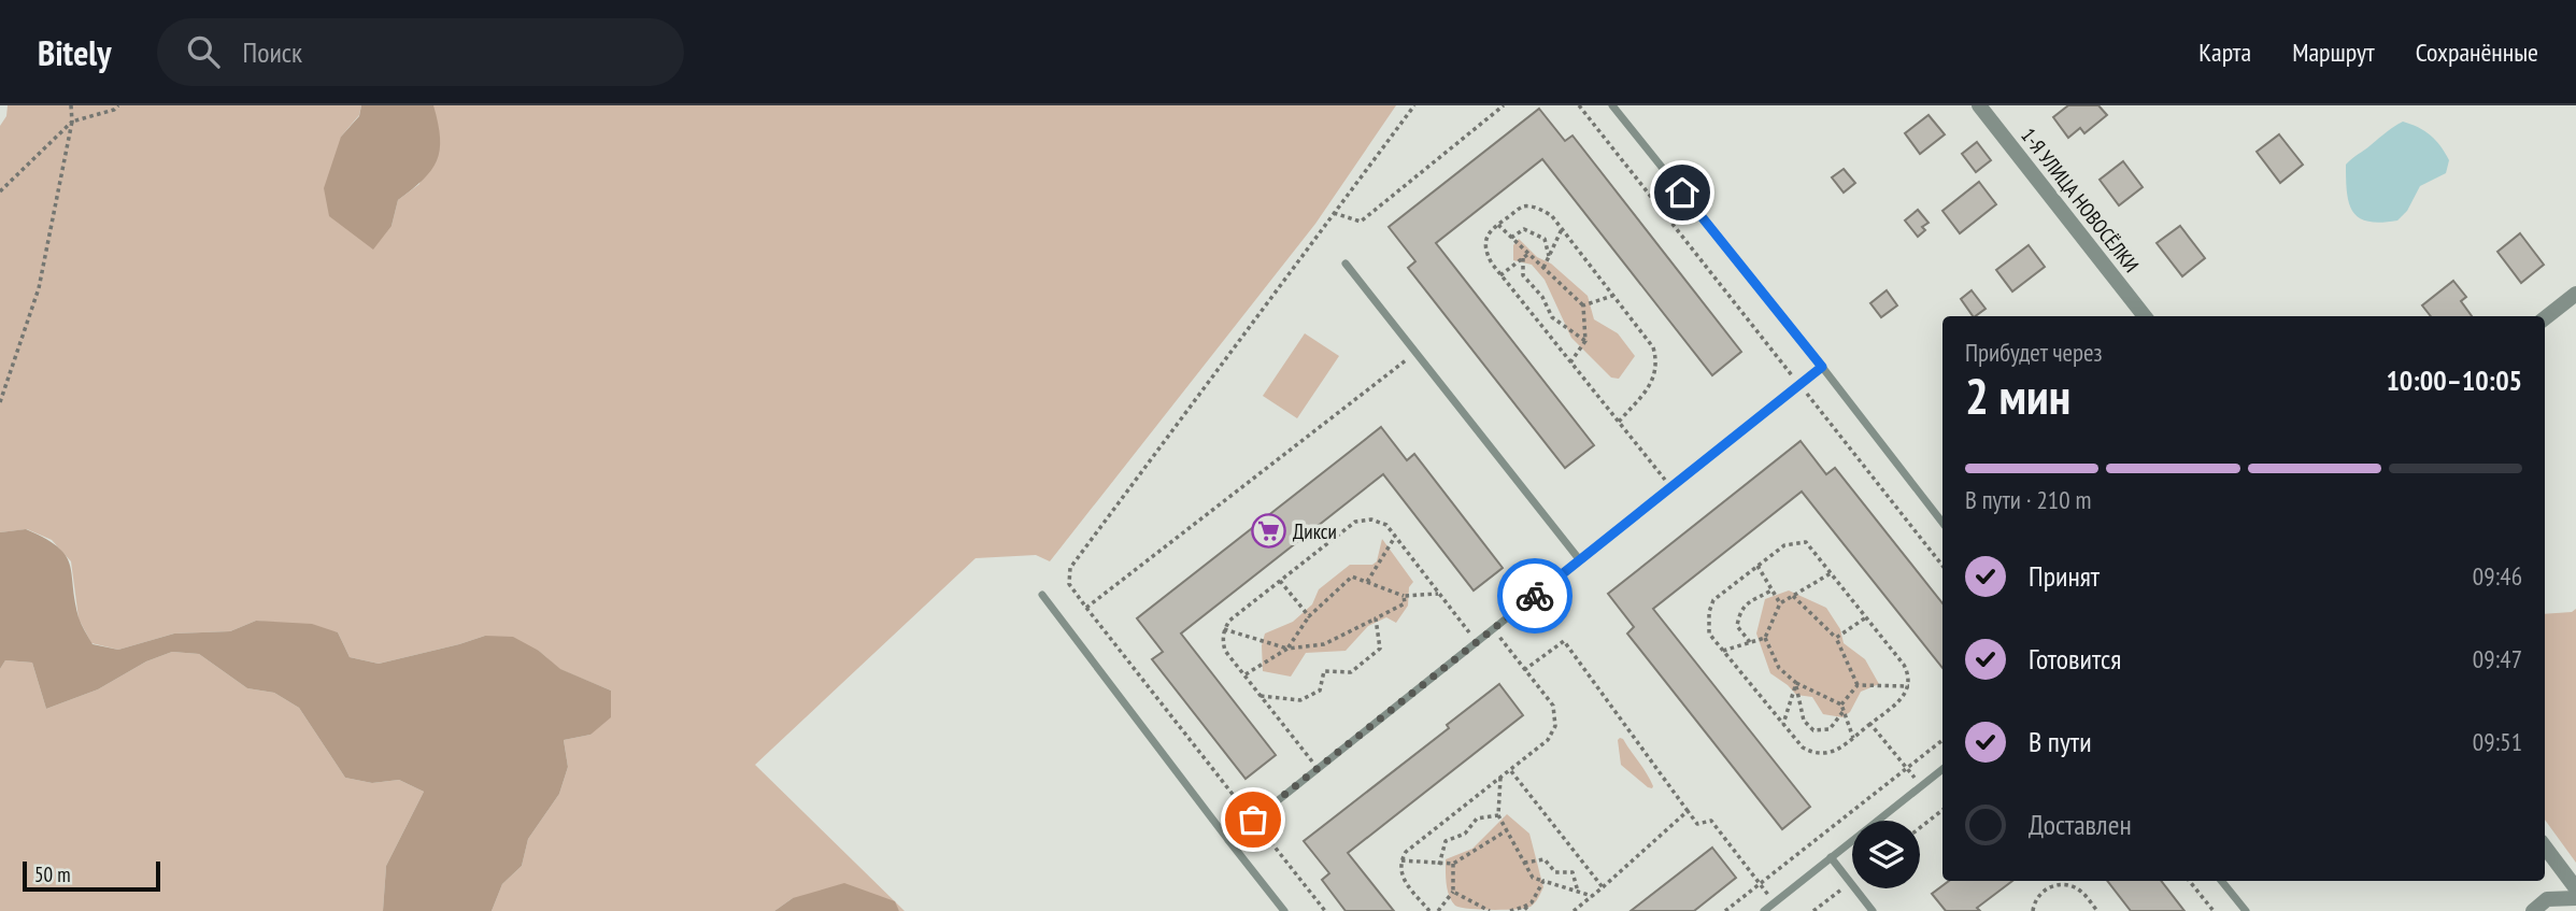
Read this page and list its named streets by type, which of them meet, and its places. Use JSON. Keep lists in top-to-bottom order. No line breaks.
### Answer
{"streets":{"street":["1-Я УЛИЦА НОВОСЁЛКИ"]},"places":{"supermarket":["Дикси"]},"scale_bar":"50 m","page":{"header":"Bitely","search":"Поиск","nav":["Карта","Маршрут","Сохранённые"],"heading":["2 мин","Прибудет через","10:00–10:05"],"bar":"В пути · 210 m","list":[["Принят","09:46"],["Готовится","09:47"],["В пути","09:51"],"Доставлен"],"scale":"50 m"}}
